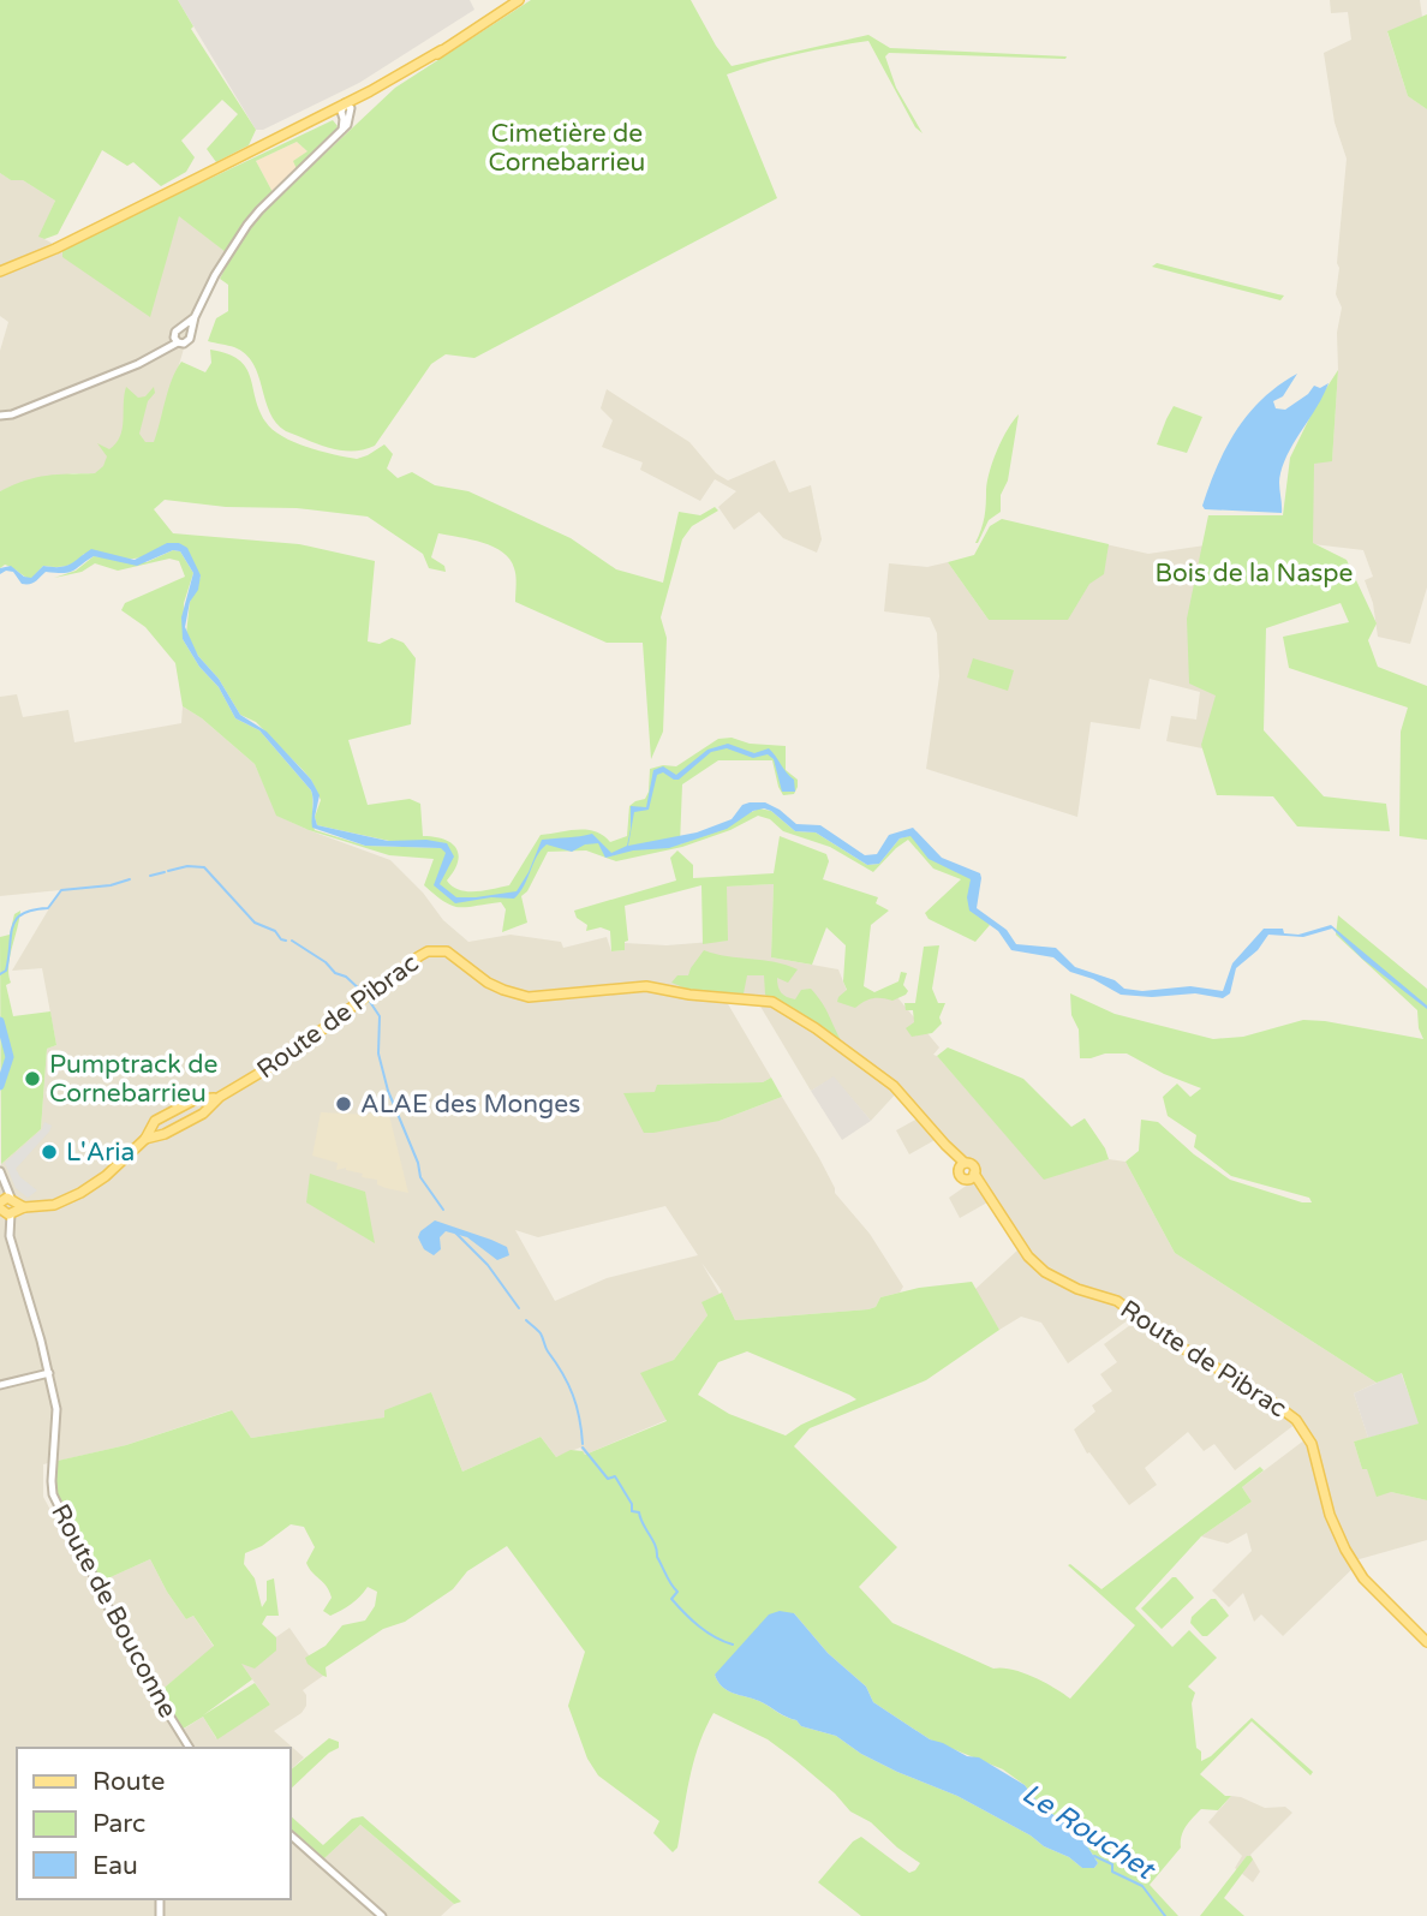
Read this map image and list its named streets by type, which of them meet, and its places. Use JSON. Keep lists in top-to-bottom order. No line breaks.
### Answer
{"streets":{"main road":["Route de Pibrac"],"street":["Route de Bouconne"]},"water":["Le Rouchet"],"parks":["Cimetière de Cornebarrieu","Bois de la Naspe"],"places":["Pumptrack de Cornebarrieu","ALAE des Monges","L'Aria"],"legend":["Route","Parc","Eau"]}
